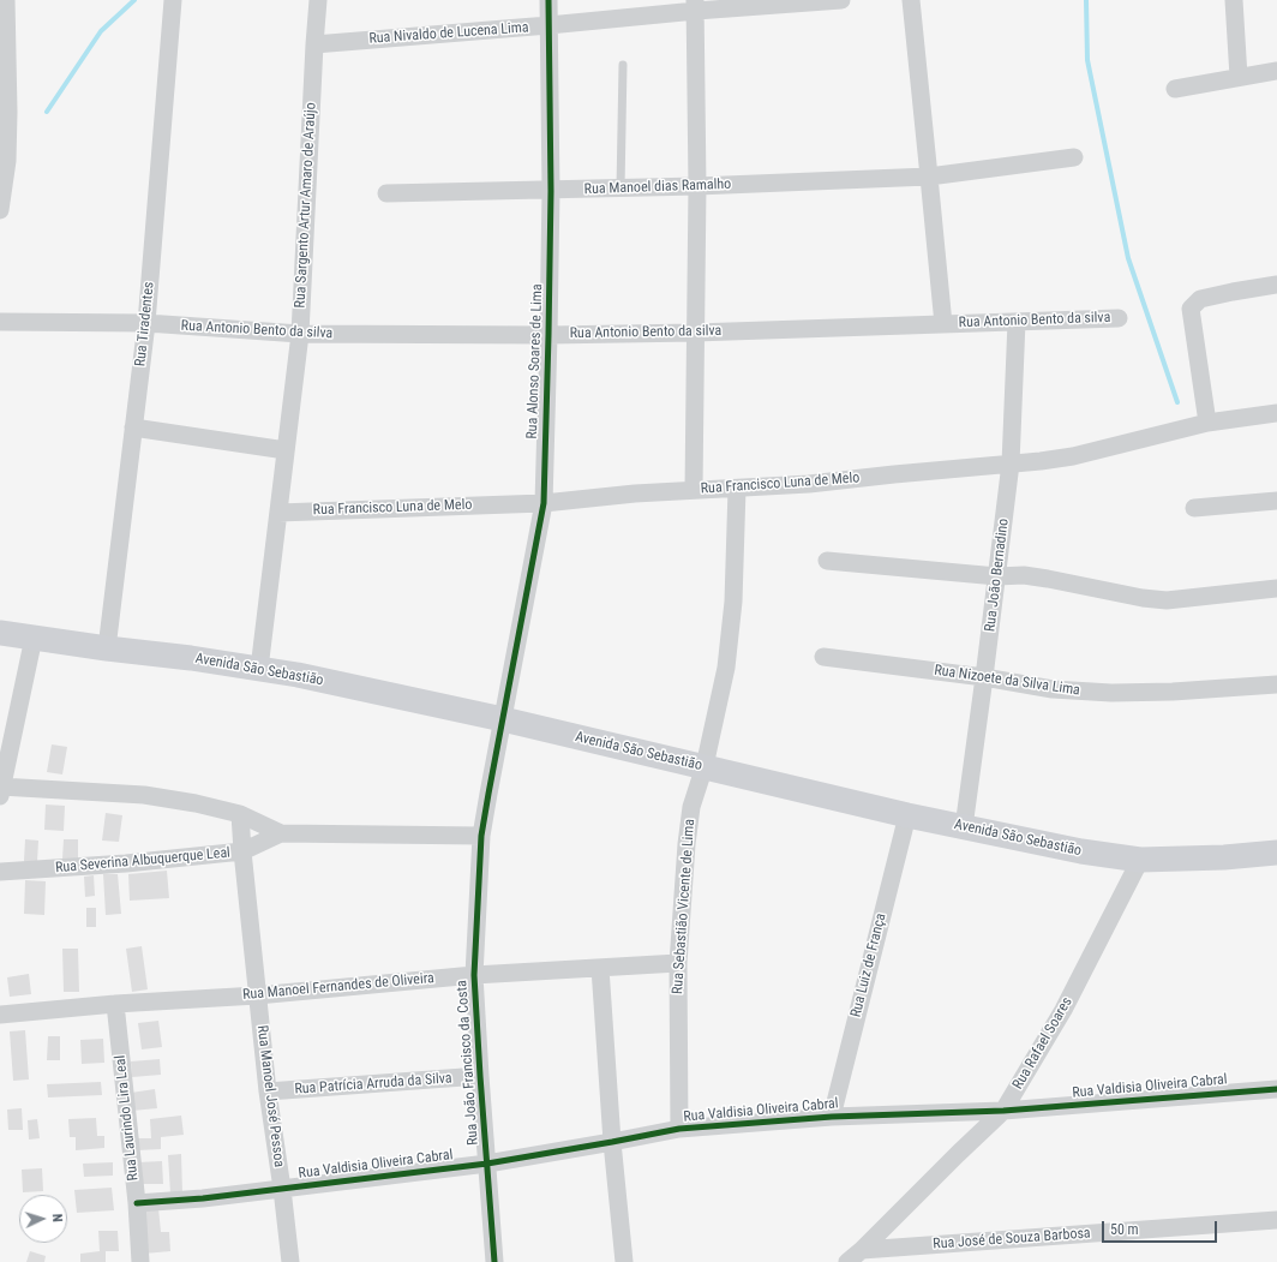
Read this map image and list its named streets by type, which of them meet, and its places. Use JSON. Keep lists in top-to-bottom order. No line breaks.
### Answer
{"streets":{"main road":["Avenida São Sebastião"],"street":["Rua Nivaldo de Lucena Lima","Rua Manoel dias Ramalho","Rua Sargento Artur Amaro de Araújo","Rua Antonio Bento da silva","Rua Tiradentes","Rua Alonso Soares de Lima","Rua Francisco Luna de Melo","Rua João Bernadino","Rua Nizoete da Silva Lima","Rua Severina Albuquerque Leal","Rua Sebastião Vicente de Lima","Rua Luiz de França","Rua Manoel Fernandes de Oliveira","Rua Rafael Soares","Rua João Francisco da Costa","Rua Patrícia Arruda da Silva","Rua Valdisia Oliveira Cabral","Rua Manoel José Pessoa","Rua Laurindo Lira Leal","Rua José de Souza Barbosa"]},"crossings":[["Rua Nivaldo de Lucena Lima","Rua Sargento Artur Amaro de Araújo"],["Rua Nivaldo de Lucena Lima","Rua Alonso Soares de Lima"],["Rua Manoel dias Ramalho","Rua Alonso Soares de Lima"],["Rua Sargento Artur Amaro de Araújo","Rua Antonio Bento da silva"],["Rua Sargento Artur Amaro de Araújo","Rua Francisco Luna de Melo"],["Rua Sargento Artur Amaro de Araújo","Avenida São Sebastião"],["Rua Antonio Bento da silva","Rua Tiradentes"],["Rua Antonio Bento da silva","Rua Alonso Soares de Lima"],["Rua Antonio Bento da silva","Rua João Bernadino"],["Rua Tiradentes","Avenida São Sebastião"],["Rua Alonso Soares de Lima","Rua Francisco Luna de Melo"],["Rua Alonso Soares de Lima","Avenida São Sebastião"],["Rua Alonso Soares de Lima","Rua João Francisco da Costa"],["Rua Francisco Luna de Melo","Rua João Bernadino"],["Rua Francisco Luna de Melo","Rua Sebastião Vicente de Lima"],["Rua João Bernadino","Avenida São Sebastião"],["Rua João Bernadino","Rua Nizoete da Silva Lima"],["Avenida São Sebastião","Rua Sebastião Vicente de Lima"],["Avenida São Sebastião","Rua Luiz de França"],["Avenida São Sebastião","Rua Rafael Soares"],["Avenida São Sebastião","Rua João Francisco da Costa"],["Rua Severina Albuquerque Leal","Rua Manoel José Pessoa"],["Rua Sebastião Vicente de Lima","Rua Manoel Fernandes de Oliveira"],["Rua Sebastião Vicente de Lima","Rua Valdisia Oliveira Cabral"],["Rua Luiz de França","Rua Valdisia Oliveira Cabral"],["Rua Manoel Fernandes de Oliveira","Rua João Francisco da Costa"],["Rua Manoel Fernandes de Oliveira","Rua Manoel José Pessoa"],["Rua Manoel Fernandes de Oliveira","Rua Laurindo Lira Leal"],["Rua Rafael Soares","Rua Valdisia Oliveira Cabral"],["Rua Rafael Soares","Rua José de Souza Barbosa"],["Rua João Francisco da Costa","Rua Patrícia Arruda da Silva"],["Rua João Francisco da Costa","Rua Valdisia Oliveira Cabral"],["Rua Patrícia Arruda da Silva","Rua Manoel José Pessoa"],["Rua Valdisia Oliveira Cabral","Rua Manoel José Pessoa"],["Rua Valdisia Oliveira Cabral","Rua Laurindo Lira Leal"]],"scale_bar":"50 m","north":"right"}
